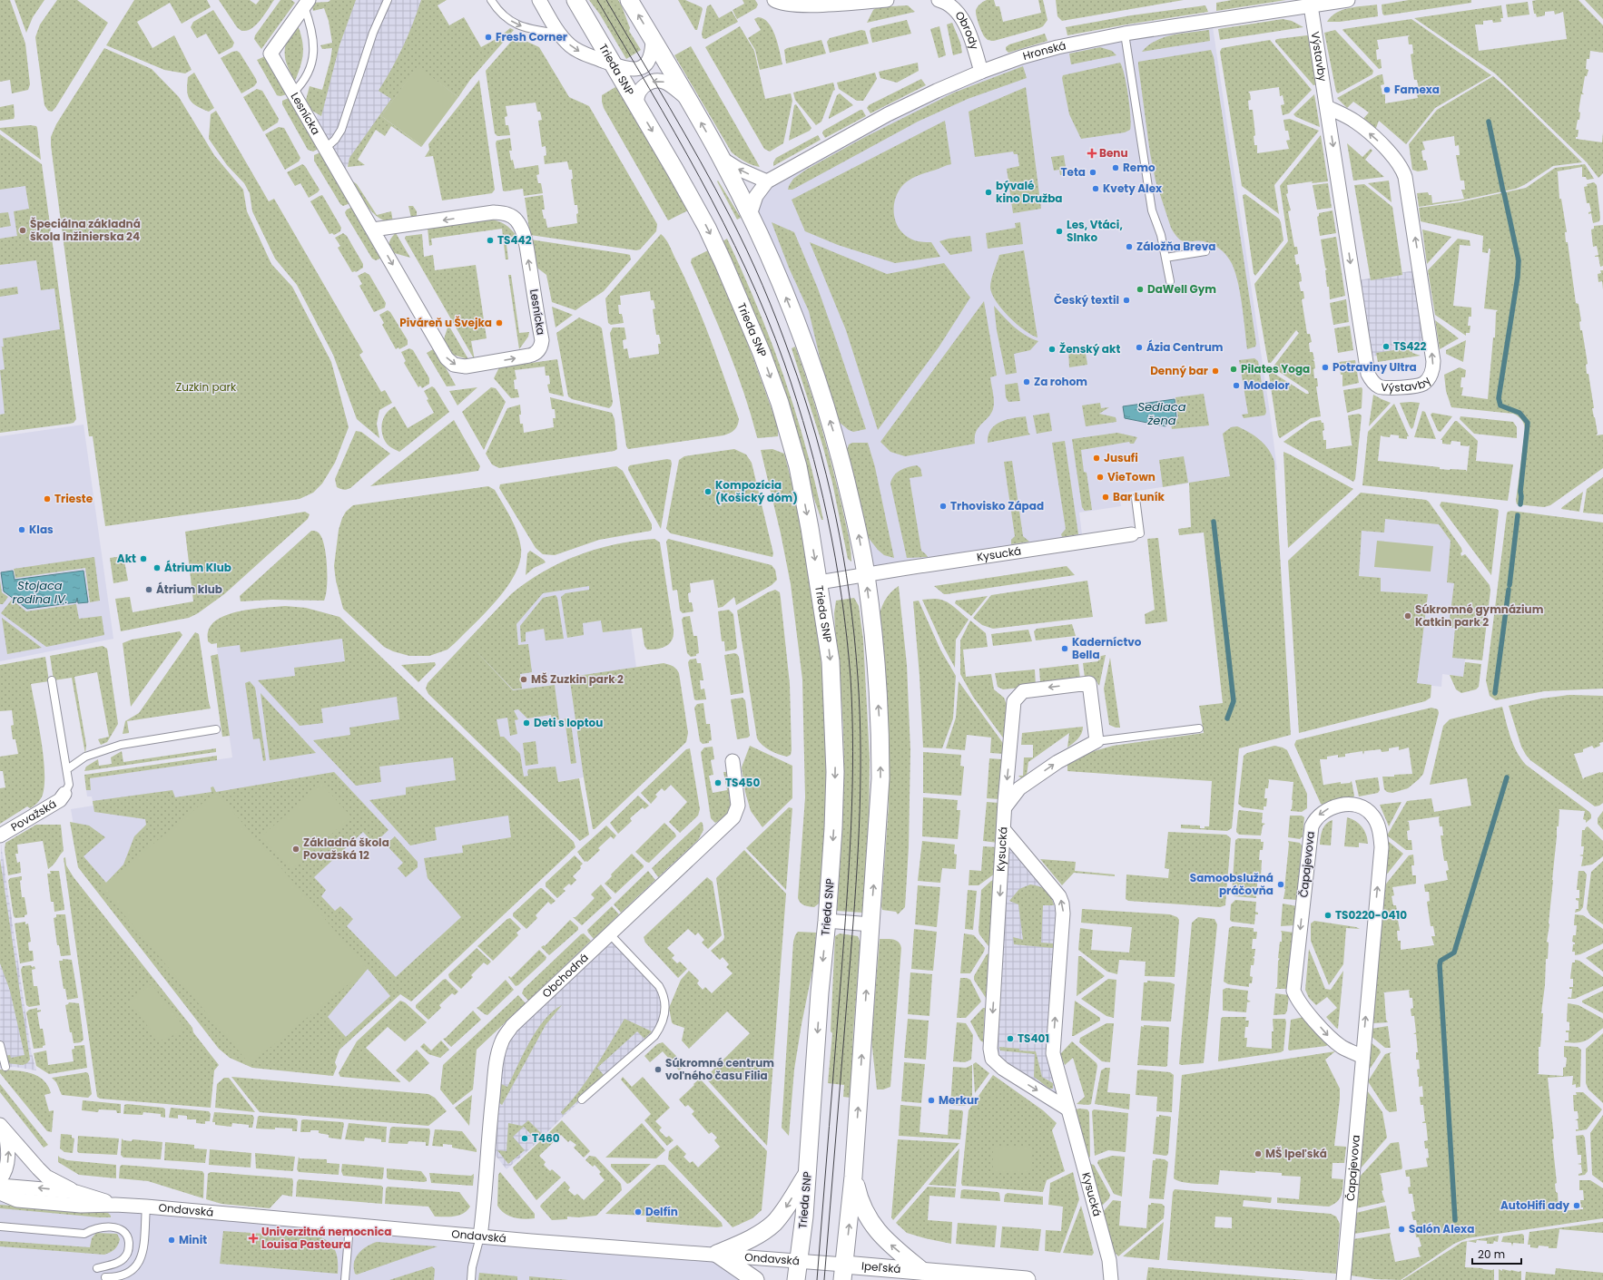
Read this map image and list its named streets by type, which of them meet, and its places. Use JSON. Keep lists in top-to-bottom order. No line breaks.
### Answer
{"streets":{"street":["Obrody","Hronská","Výstavby","Trieda SNP","Lesnícka","Kysucká","Považská","Čapajevova","Obchodná","Ondavská","Ipeľská"]},"crossings":[["Obrody","Hronská"],["Hronská","Výstavby"],["Trieda SNP","Kysucká"],["Trieda SNP","Ondavská"],["Obchodná","Ondavská"],["Ondavská","Ipeľská"]],"water":["Sediaca žena","Stojaca rodina IV."],"parks":["Zuzkin park"],"places":{"other":["Fresh Corner","Famexa","Remo","Teta","Kvety Alex","bývalé kino Družba","Špeciálna základná škola Inžinierska 24","Les, Vtáci, Slnko","TS442","Záložňa Breva","DaWell Gym","Český textil","Piváreň u Švejka","TS422","Ázia Centrum","Ženský akt","Potraviny Ultra","Pilates Yoga","Denný bar","Za rohom","Modelor","Jusufi","VieTown","Kompozícia (Košický dóm)","Bar Luník","Trieste","Trhovisko Západ","Klas","Akt","Átrium Klub","Átrium klub","Súkromné gymnázium Katkin park 2","Kaderníctvo Bella","MŠ Zuzkin park 2","Deti s loptou","TS450","Základná škola Považská 12","Samoobslužná práčovňa","TS0220-0410","TS401","Súkromné centrum voľného času Filia","Merkur","T460","MŠ Ipeľská","AutoHifi ady","Delfín","Salón Alexa","Minit"],"health":["Benu","Univerzitná nemocnica Louisa Pasteura"]},"scale_bar":"20 m"}
